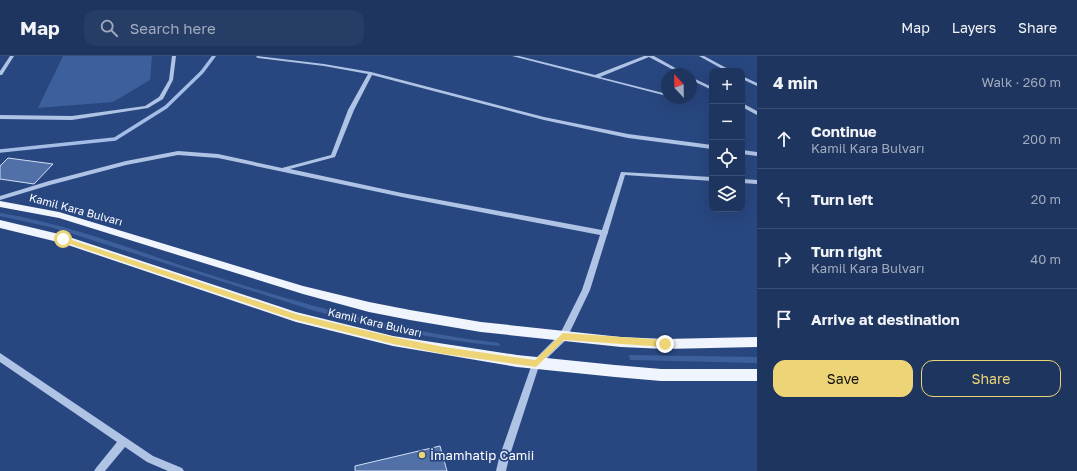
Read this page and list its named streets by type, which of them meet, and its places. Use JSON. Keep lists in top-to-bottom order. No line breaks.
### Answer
{"streets":{"main road":["Kamil Kara Bulvarı"]},"places":["İmamhatip Camii"],"north":"top","page":{"header":"Map","search":"Search here","nav":["Map","Layers","Share"],"heading":["4 min","Walk · 260 m"],"map_buttons":["+","−"],"list":[["Continue","Kamil Kara Bulvarı","200 m"],["Turn left","20 m"],["Turn right","Kamil Kara Bulvarı","40 m"],"Arrive at destination"],"buttons":["Save","Share"]}}
